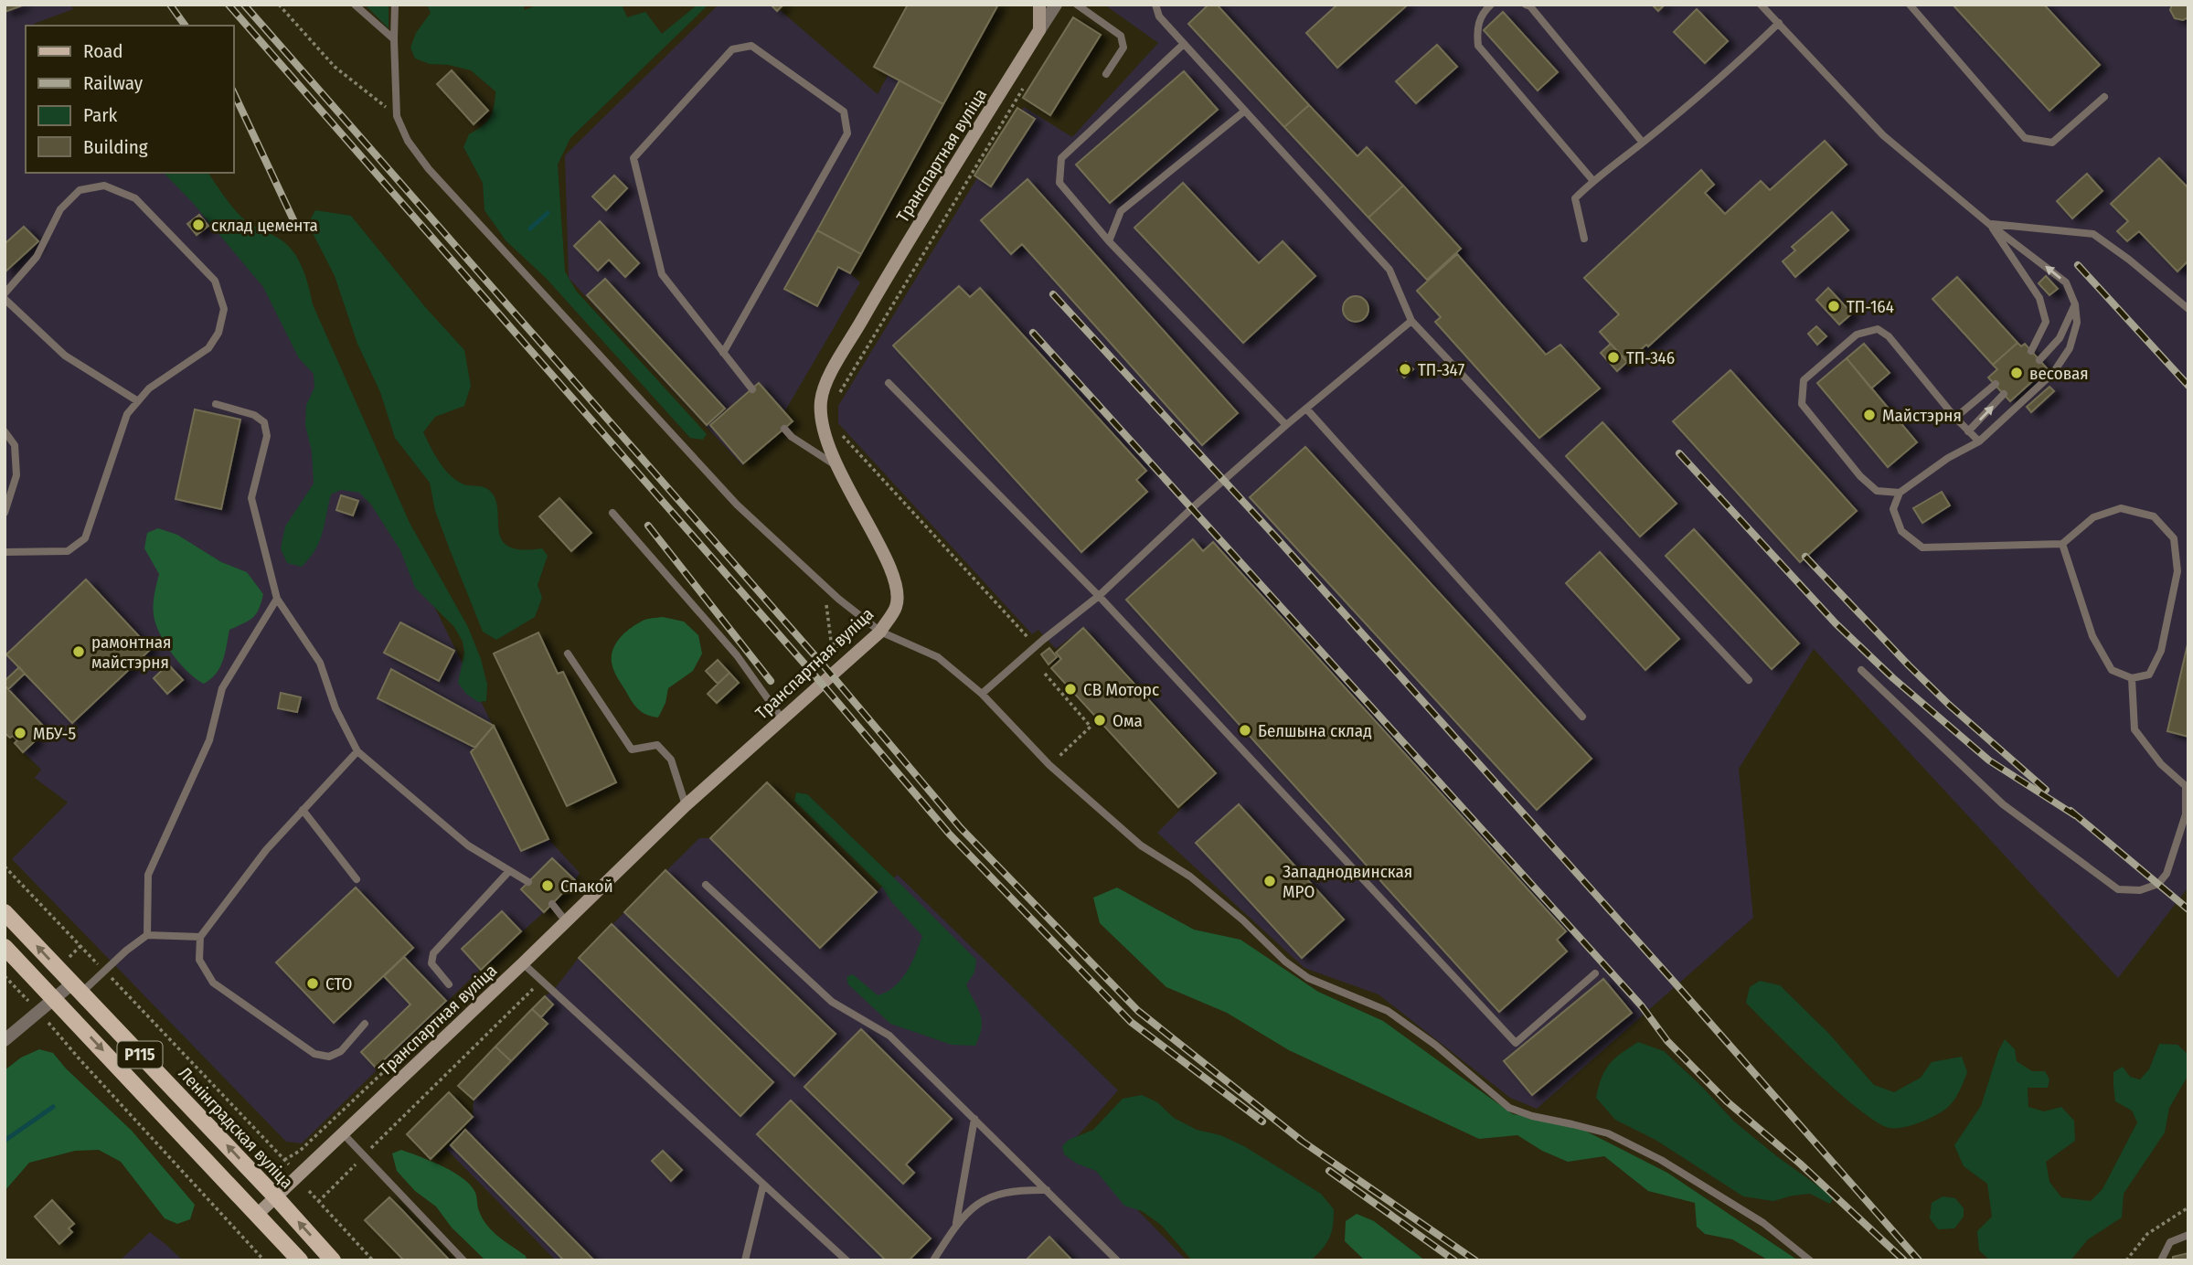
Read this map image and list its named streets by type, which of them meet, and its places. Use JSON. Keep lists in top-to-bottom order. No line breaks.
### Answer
{"streets":{"main road":["Транспартная вуліца","Р115","Ленінградская вуліца"]},"crossings":[["Транспартная вуліца","Р115"],["Транспартная вуліца","Ленінградская вуліца"]],"places":["склад цемента","ТП-164","ТП-346","ТП-347","весовая","Майстэрня","рамонтная майстэрня","СВ Моторс","Ома","Белшына склад","МБУ-5","Западнодвинская МРО","Спакой","СТО"],"legend":["Road","Railway","Park","Building"]}
